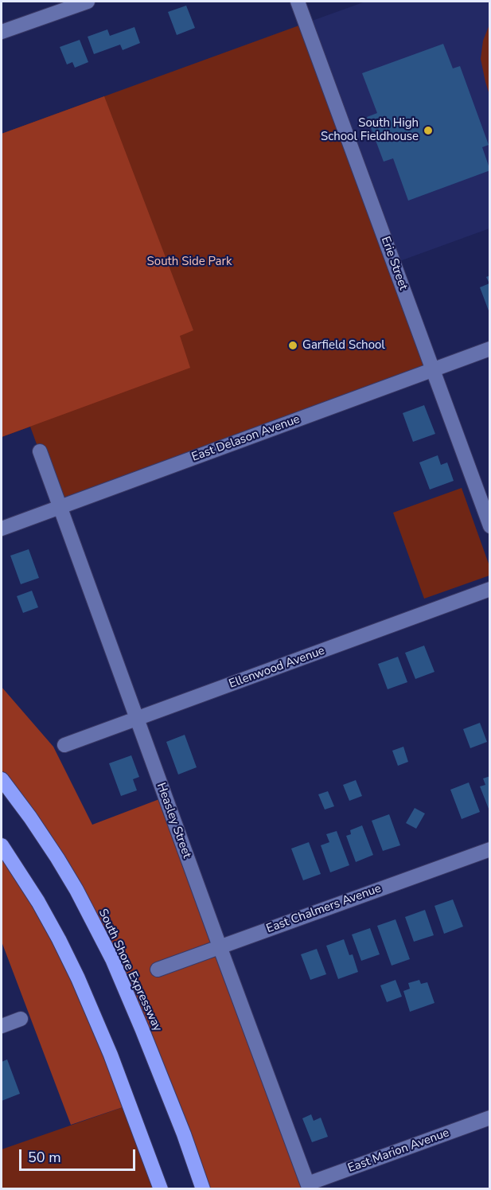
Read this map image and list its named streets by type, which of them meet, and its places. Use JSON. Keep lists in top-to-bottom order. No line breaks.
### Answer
{"streets":{"highway":["South Shore Expressway"],"street":["Erie Street","East Delason Avenue","Ellenwood Avenue","Heasley Street","East Chalmers Avenue","East Marion Avenue"]},"crossings":[["Erie Street","East Delason Avenue"],["East Delason Avenue","Heasley Street"],["Ellenwood Avenue","Heasley Street"],["Heasley Street","East Chalmers Avenue"],["Heasley Street","East Marion Avenue"]],"parks":["South Side Park"],"places":["South High School Fieldhouse","Garfield School"],"scale_bar":"50 m"}
